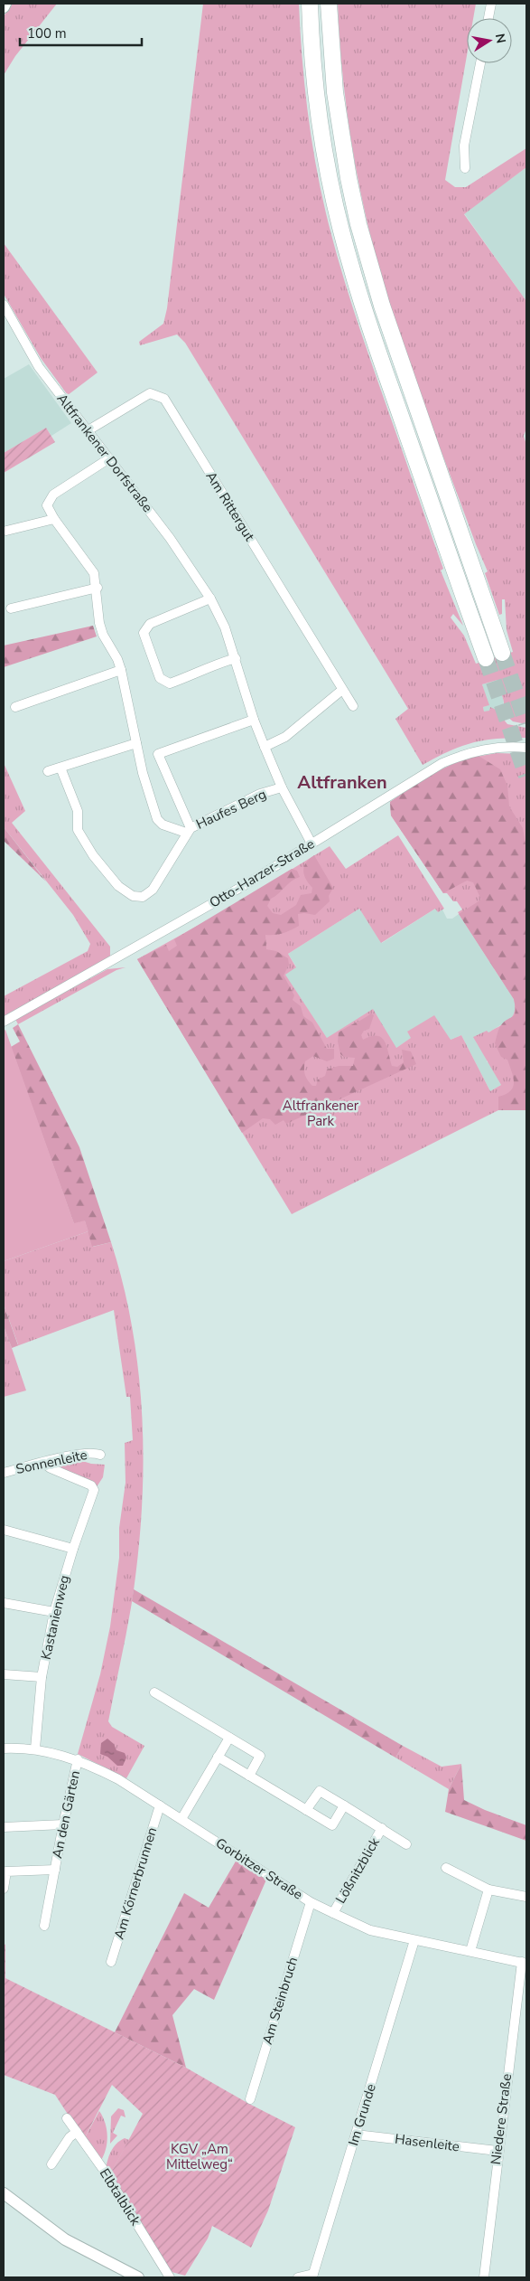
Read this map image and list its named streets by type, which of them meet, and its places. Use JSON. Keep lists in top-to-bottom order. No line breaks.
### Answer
{"streets":{"street":["Altfrankener Dorfstraße","Am Rittergut","Haufes Berg","Otto-Harzer-Straße","Sonnenleite","Kastanienweg","An den Gärten","Gorbitzer Straße","Lößnitzblick","Am Körnerbrunnen","Am Steinbruch","Im Grunde","Niedere Straße","Hasenleite","Elbtalblick"]},"crossings":[["Altfrankener Dorfstraße","Am Rittergut"],["Altfrankener Dorfstraße","Haufes Berg"],["Altfrankener Dorfstraße","Otto-Harzer-Straße"],["Sonnenleite","Kastanienweg"],["Kastanienweg","Gorbitzer Straße"],["An den Gärten","Gorbitzer Straße"],["Gorbitzer Straße","Lößnitzblick"],["Gorbitzer Straße","Am Körnerbrunnen"],["Gorbitzer Straße","Am Steinbruch"],["Gorbitzer Straße","Im Grunde"],["Gorbitzer Straße","Niedere Straße"],["Im Grunde","Hasenleite"],["Niedere Straße","Hasenleite"]],"districts":["Altfranken"],"parks":["Altfrankener Park","KGV „Am Mittelweg“"],"scale_bar":"100 m","north":"right"}
